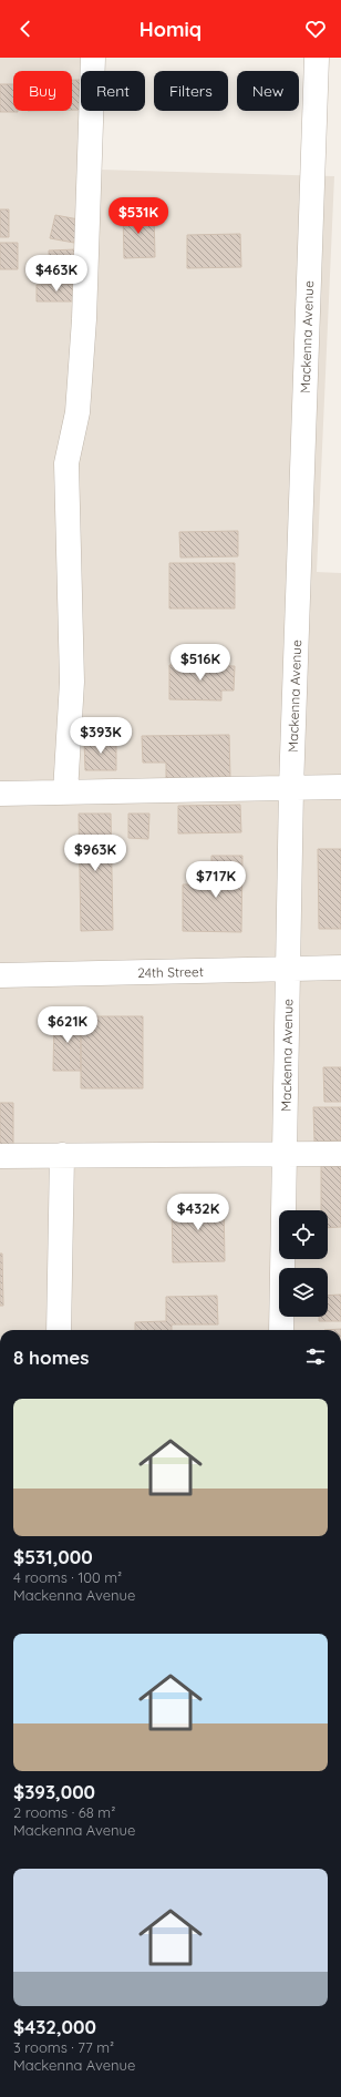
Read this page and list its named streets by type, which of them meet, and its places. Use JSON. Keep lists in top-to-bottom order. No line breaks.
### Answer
{"streets":{"street":["Mackenna Avenue","24th Street"]},"crossings":[["Mackenna Avenue","24th Street"]],"page":{"header":"Homiq","chip":["Buy","Rent","Filters","New"],"price":["$531K","$463K","$516K","$393K","$963K","$717K","$621K","$432K"],"heading":"8 homes","list":[{"name":"$531,000","note":"4 rooms · 100 m² · Mackenna Avenue"},{"name":"$393,000","note":"2 rooms · 68 m² · Mackenna Avenue"},{"name":"$432,000","note":"3 rooms · 77 m² · Mackenna Avenue"}]}}
